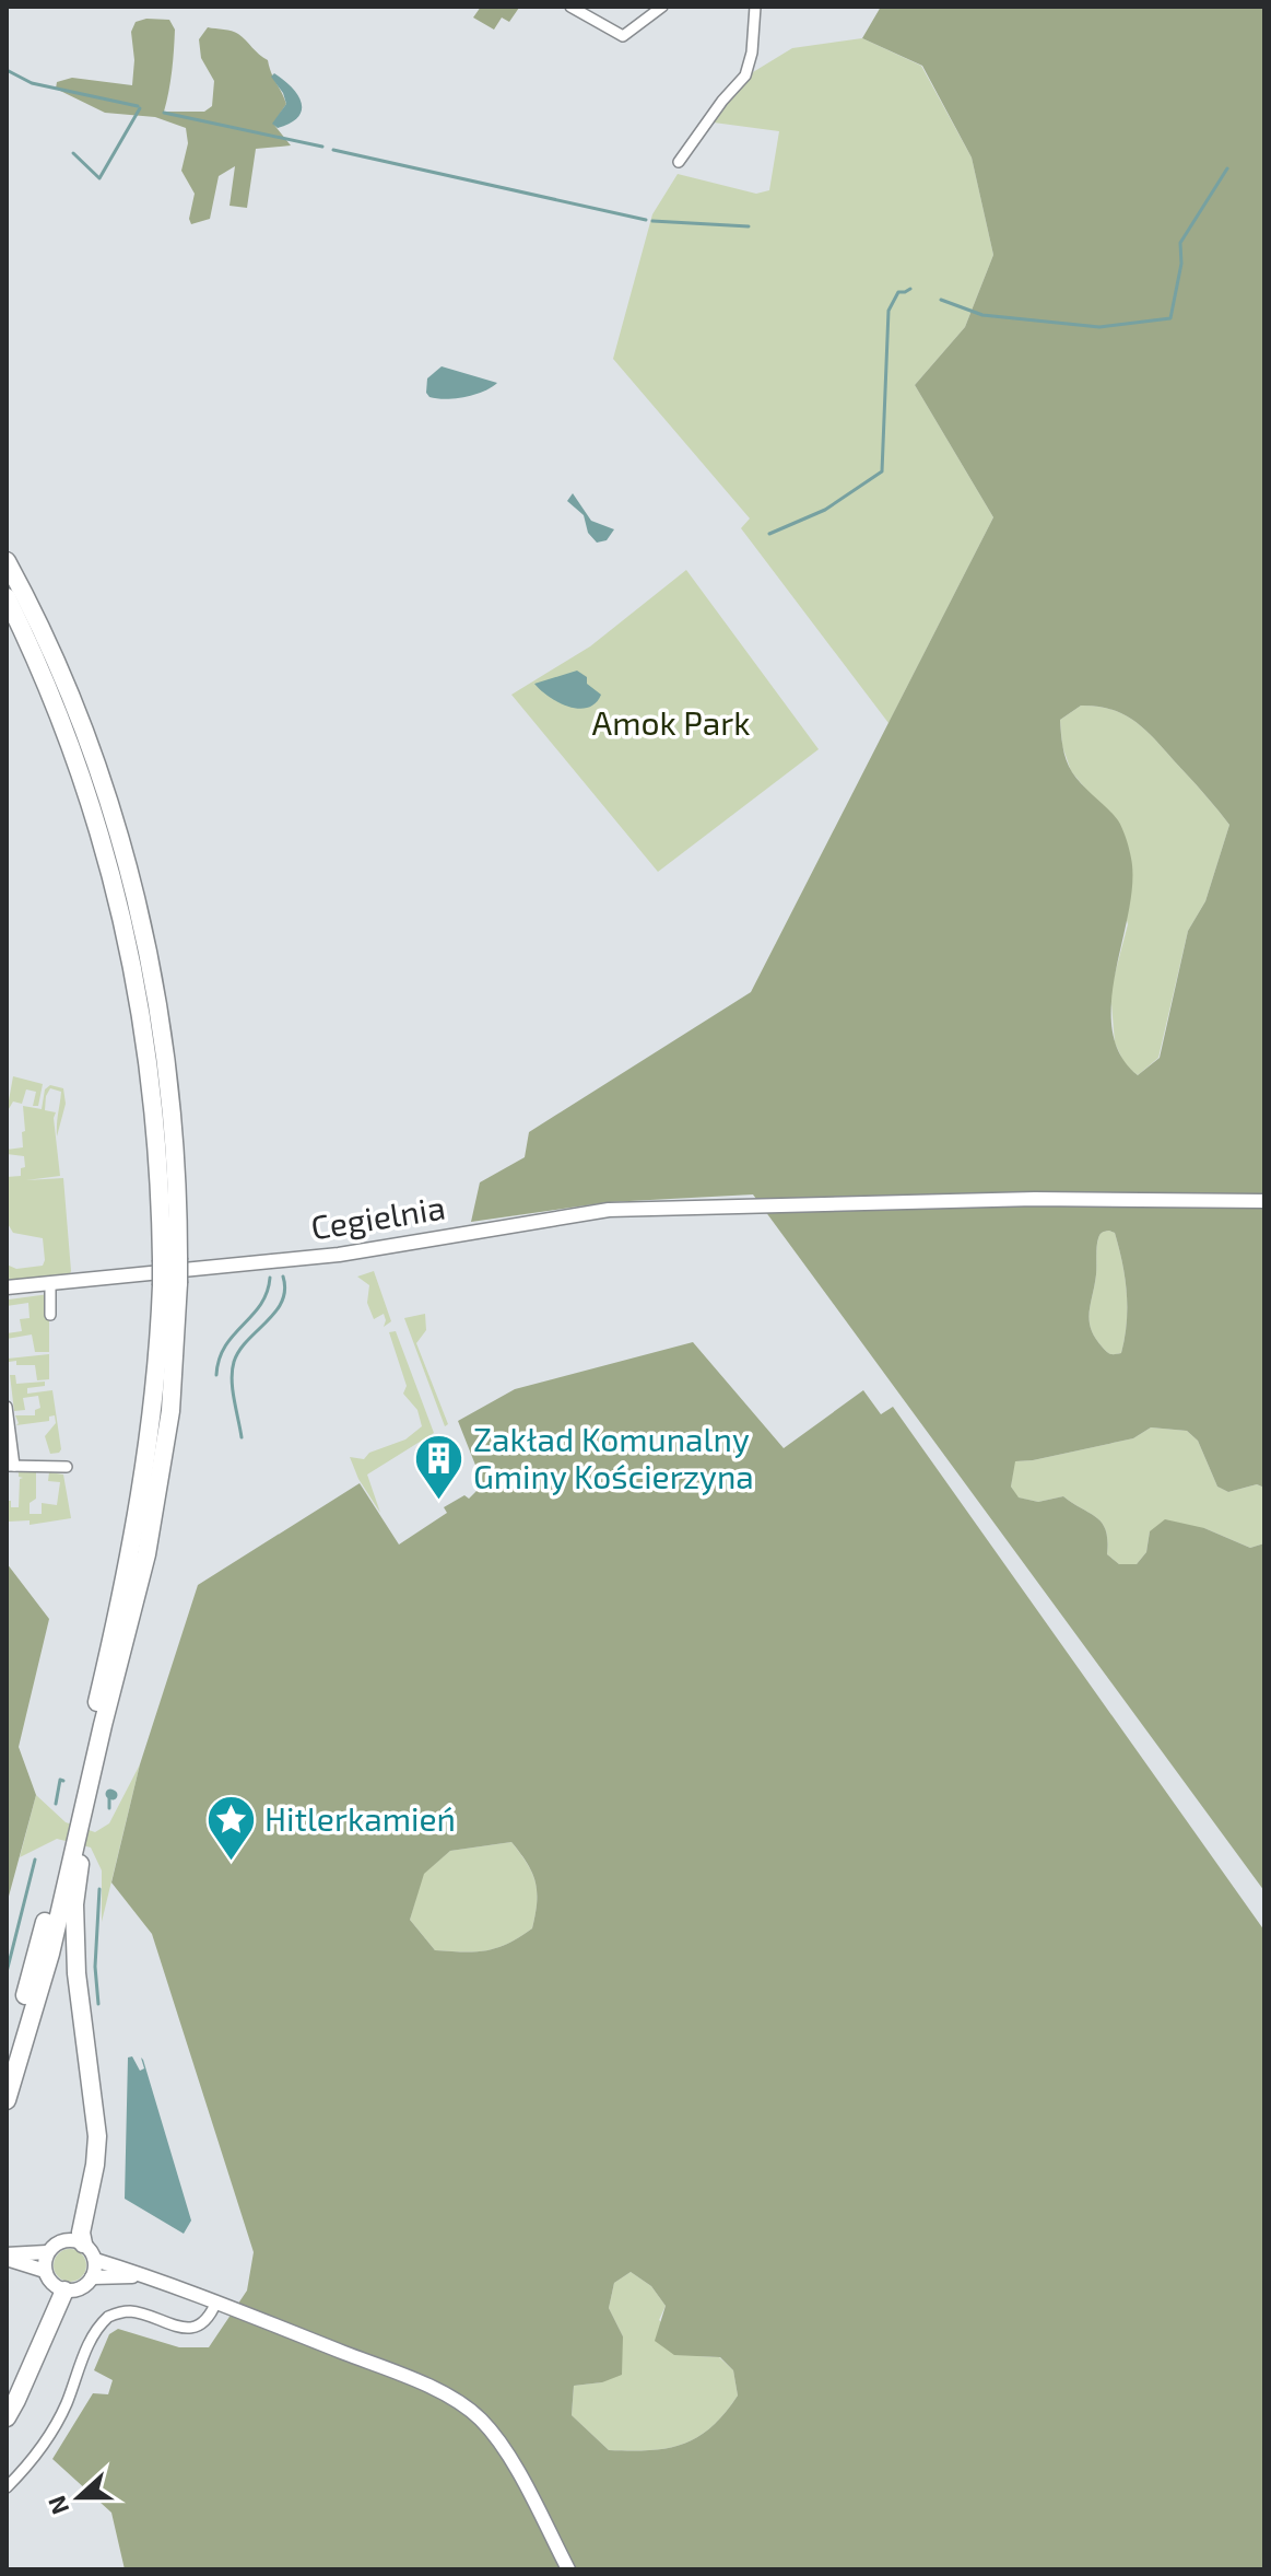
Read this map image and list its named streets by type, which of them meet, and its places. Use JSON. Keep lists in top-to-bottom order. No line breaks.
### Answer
{"streets":{"street":["Cegielnia"]},"parks":["Amok Park"],"places":{"building":["Zakład Komunalny Gminy Kościerzyna"],"place":["Hitlerkamień"]},"north":"left"}
